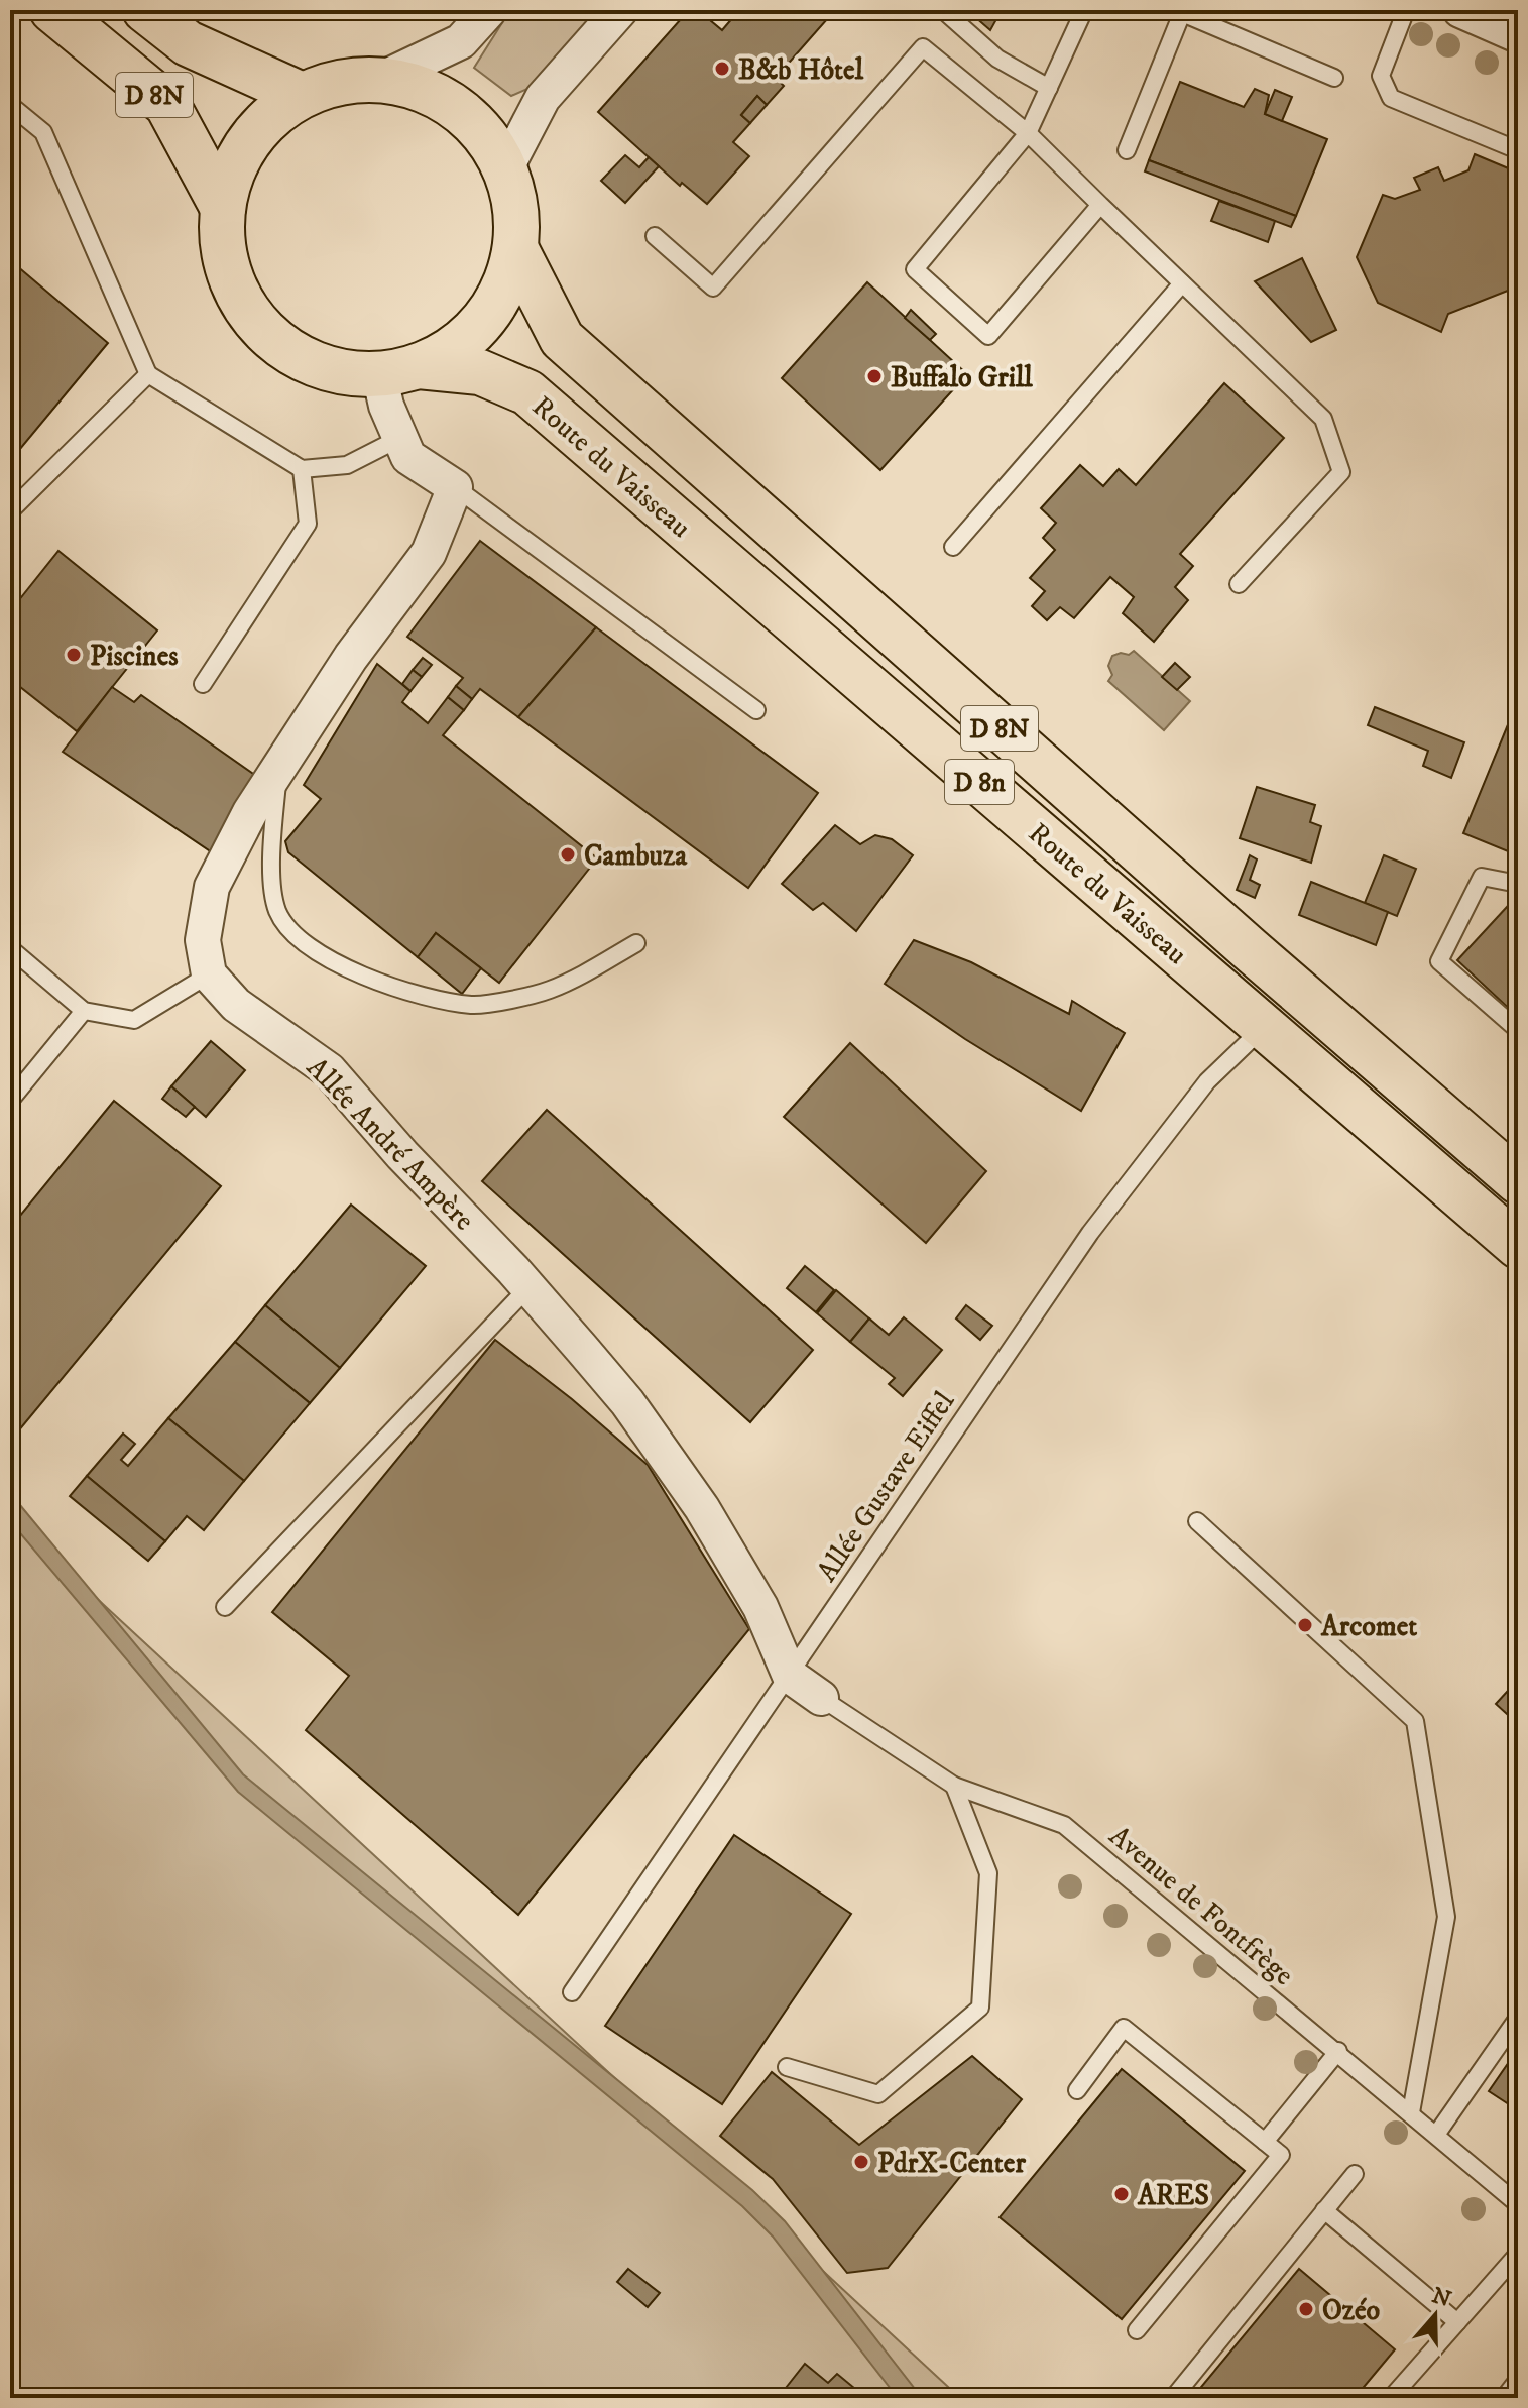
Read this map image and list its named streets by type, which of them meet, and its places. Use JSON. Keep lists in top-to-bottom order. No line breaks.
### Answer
{"streets":{"main road":["D 8N","Route du Vaisseau","D 8n"],"street":["Allée André Ampère"],"lane":["Allée Gustave Eiffel","Avenue de Fontfrège"]},"crossings":[["D 8N","Route du Vaisseau"],["Route du Vaisseau","Allée Gustave Eiffel"],["Allée André Ampère","Allée Gustave Eiffel"]],"places":["B&b Hôtel","Buffalo Grill","Piscines","Cambuza","Arcomet","PdrX-Center","ARES","Ozéo"],"north":"top"}
